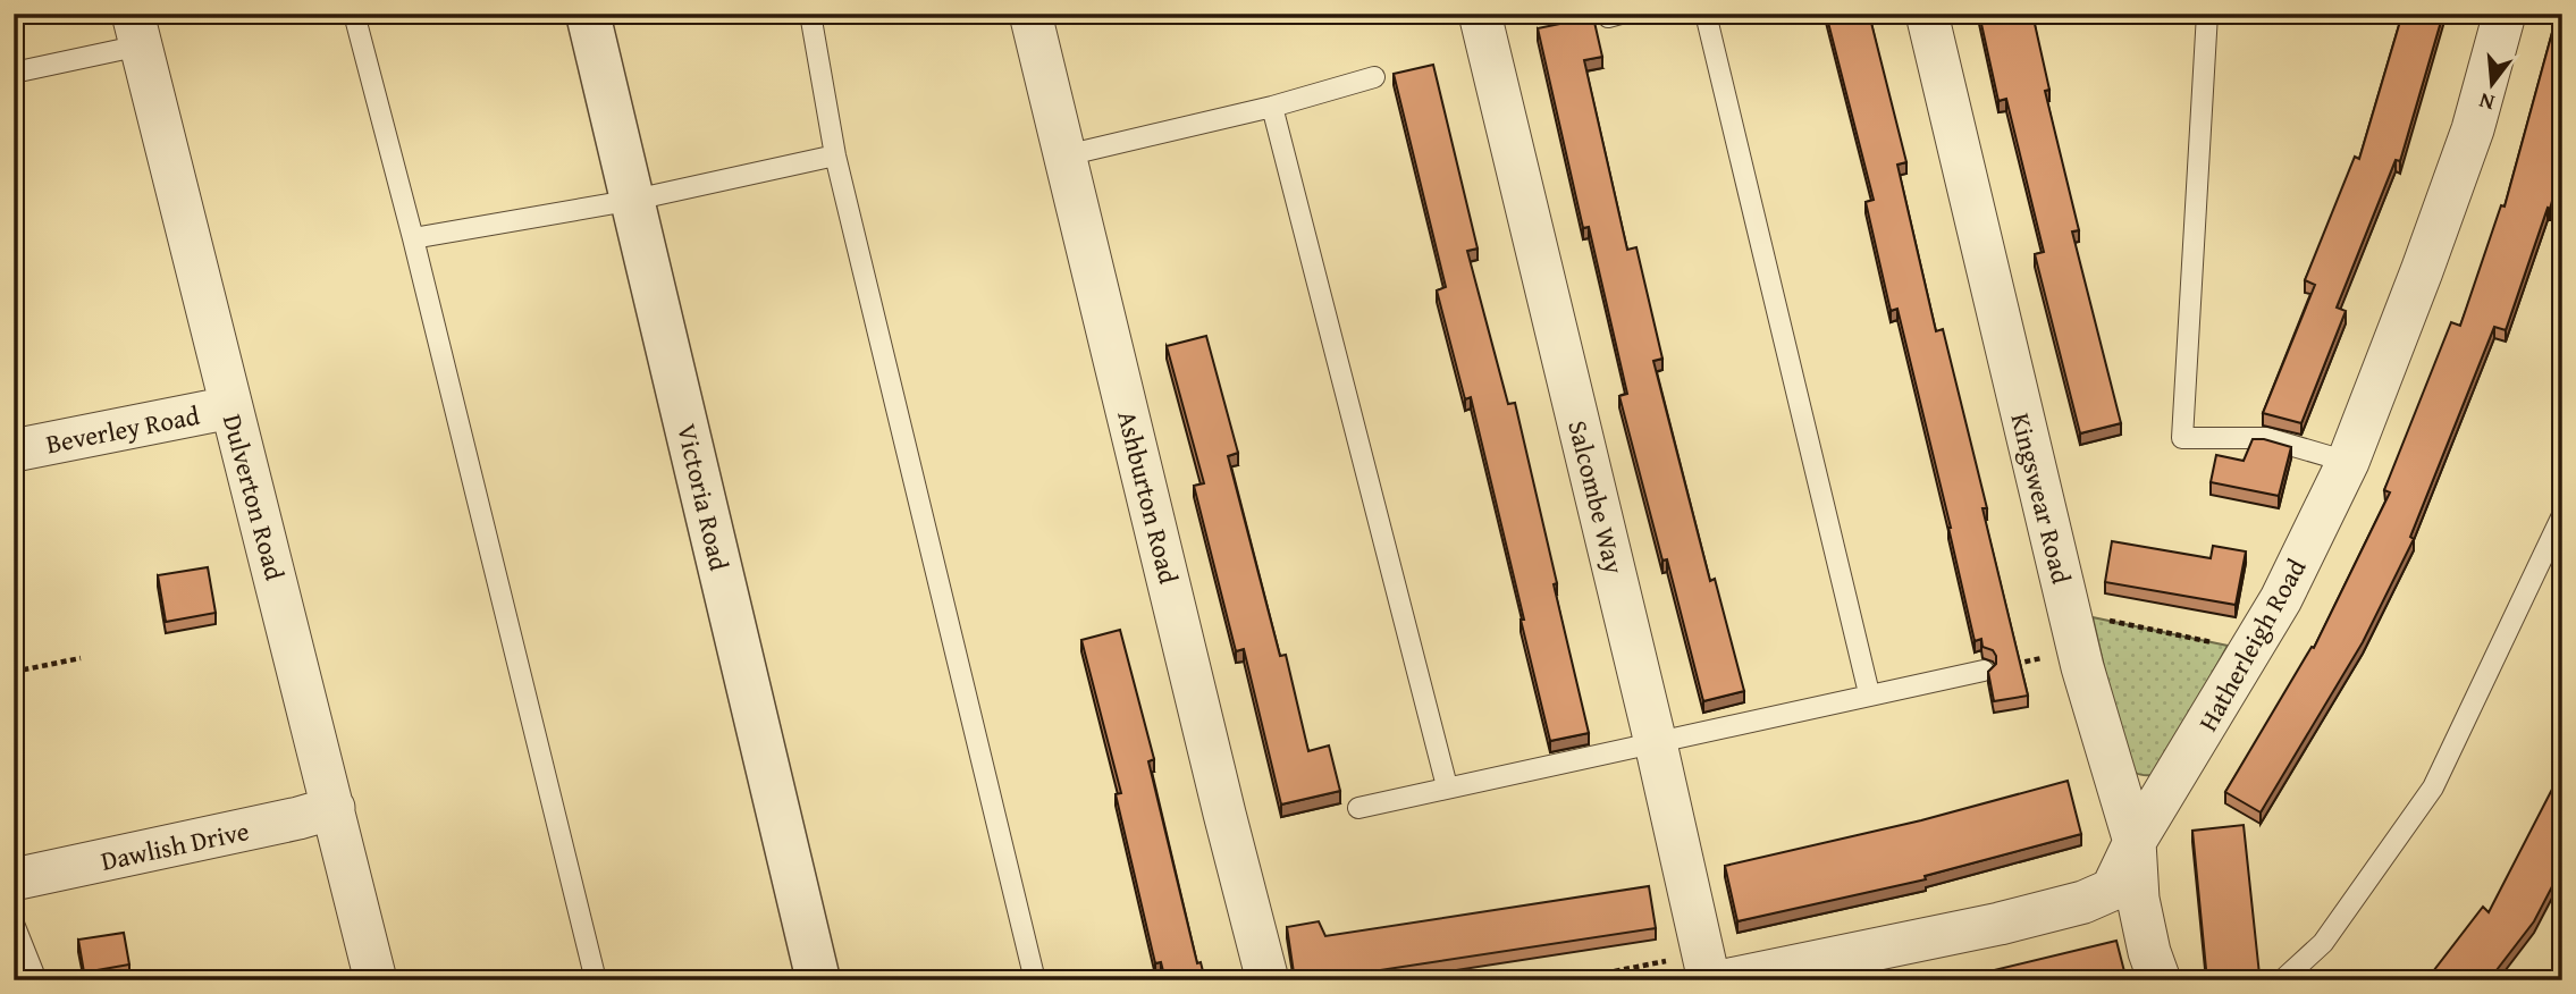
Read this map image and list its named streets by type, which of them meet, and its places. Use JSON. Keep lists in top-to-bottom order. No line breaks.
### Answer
{"streets":{"street":["Beverley Road","Dulverton Road","Victoria Road","Ashburton Road","Salcombe Way","Kingswear Road","Hatherleigh Road","Dawlish Drive"]},"crossings":[["Beverley Road","Dulverton Road"],["Dulverton Road","Dawlish Drive"],["Salcombe Way","Hatherleigh Road"],["Kingswear Road","Hatherleigh Road"]],"north":"bottom"}
